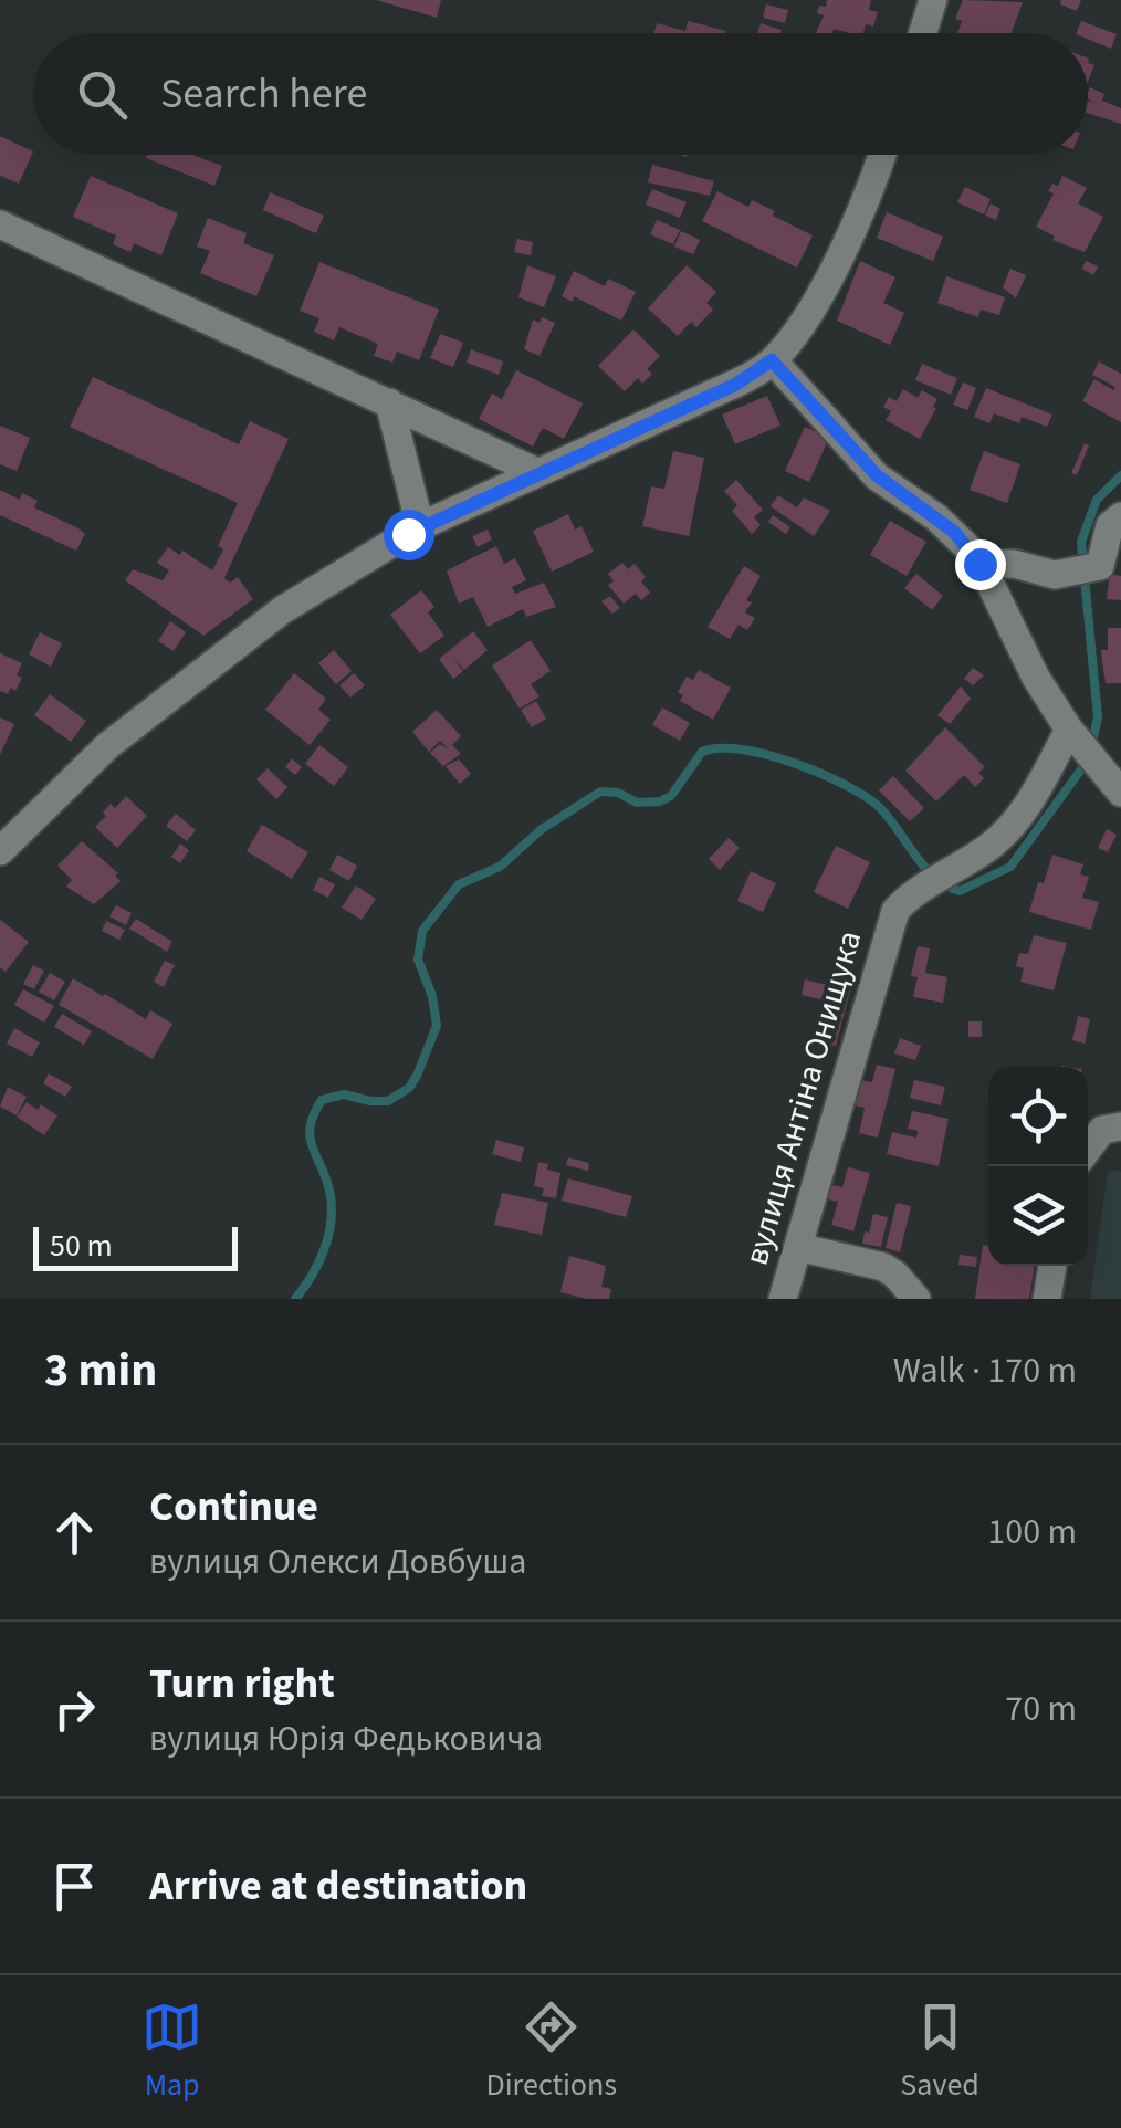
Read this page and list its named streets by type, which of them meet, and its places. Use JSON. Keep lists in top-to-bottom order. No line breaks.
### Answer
{"streets":{"street":["вулиця Антіна Онищука"]},"scale_bar":"50 m","page":{"search":"Search here","scale":"50 m","heading":["3 min","Walk · 170 m"],"list":[["Continue","вулиця Олекси Довбуша","100 m"],["Turn right","вулиця Юрія Федьковича","70 m"],"Arrive at destination"],"nav":["Map","Directions","Saved"]}}
